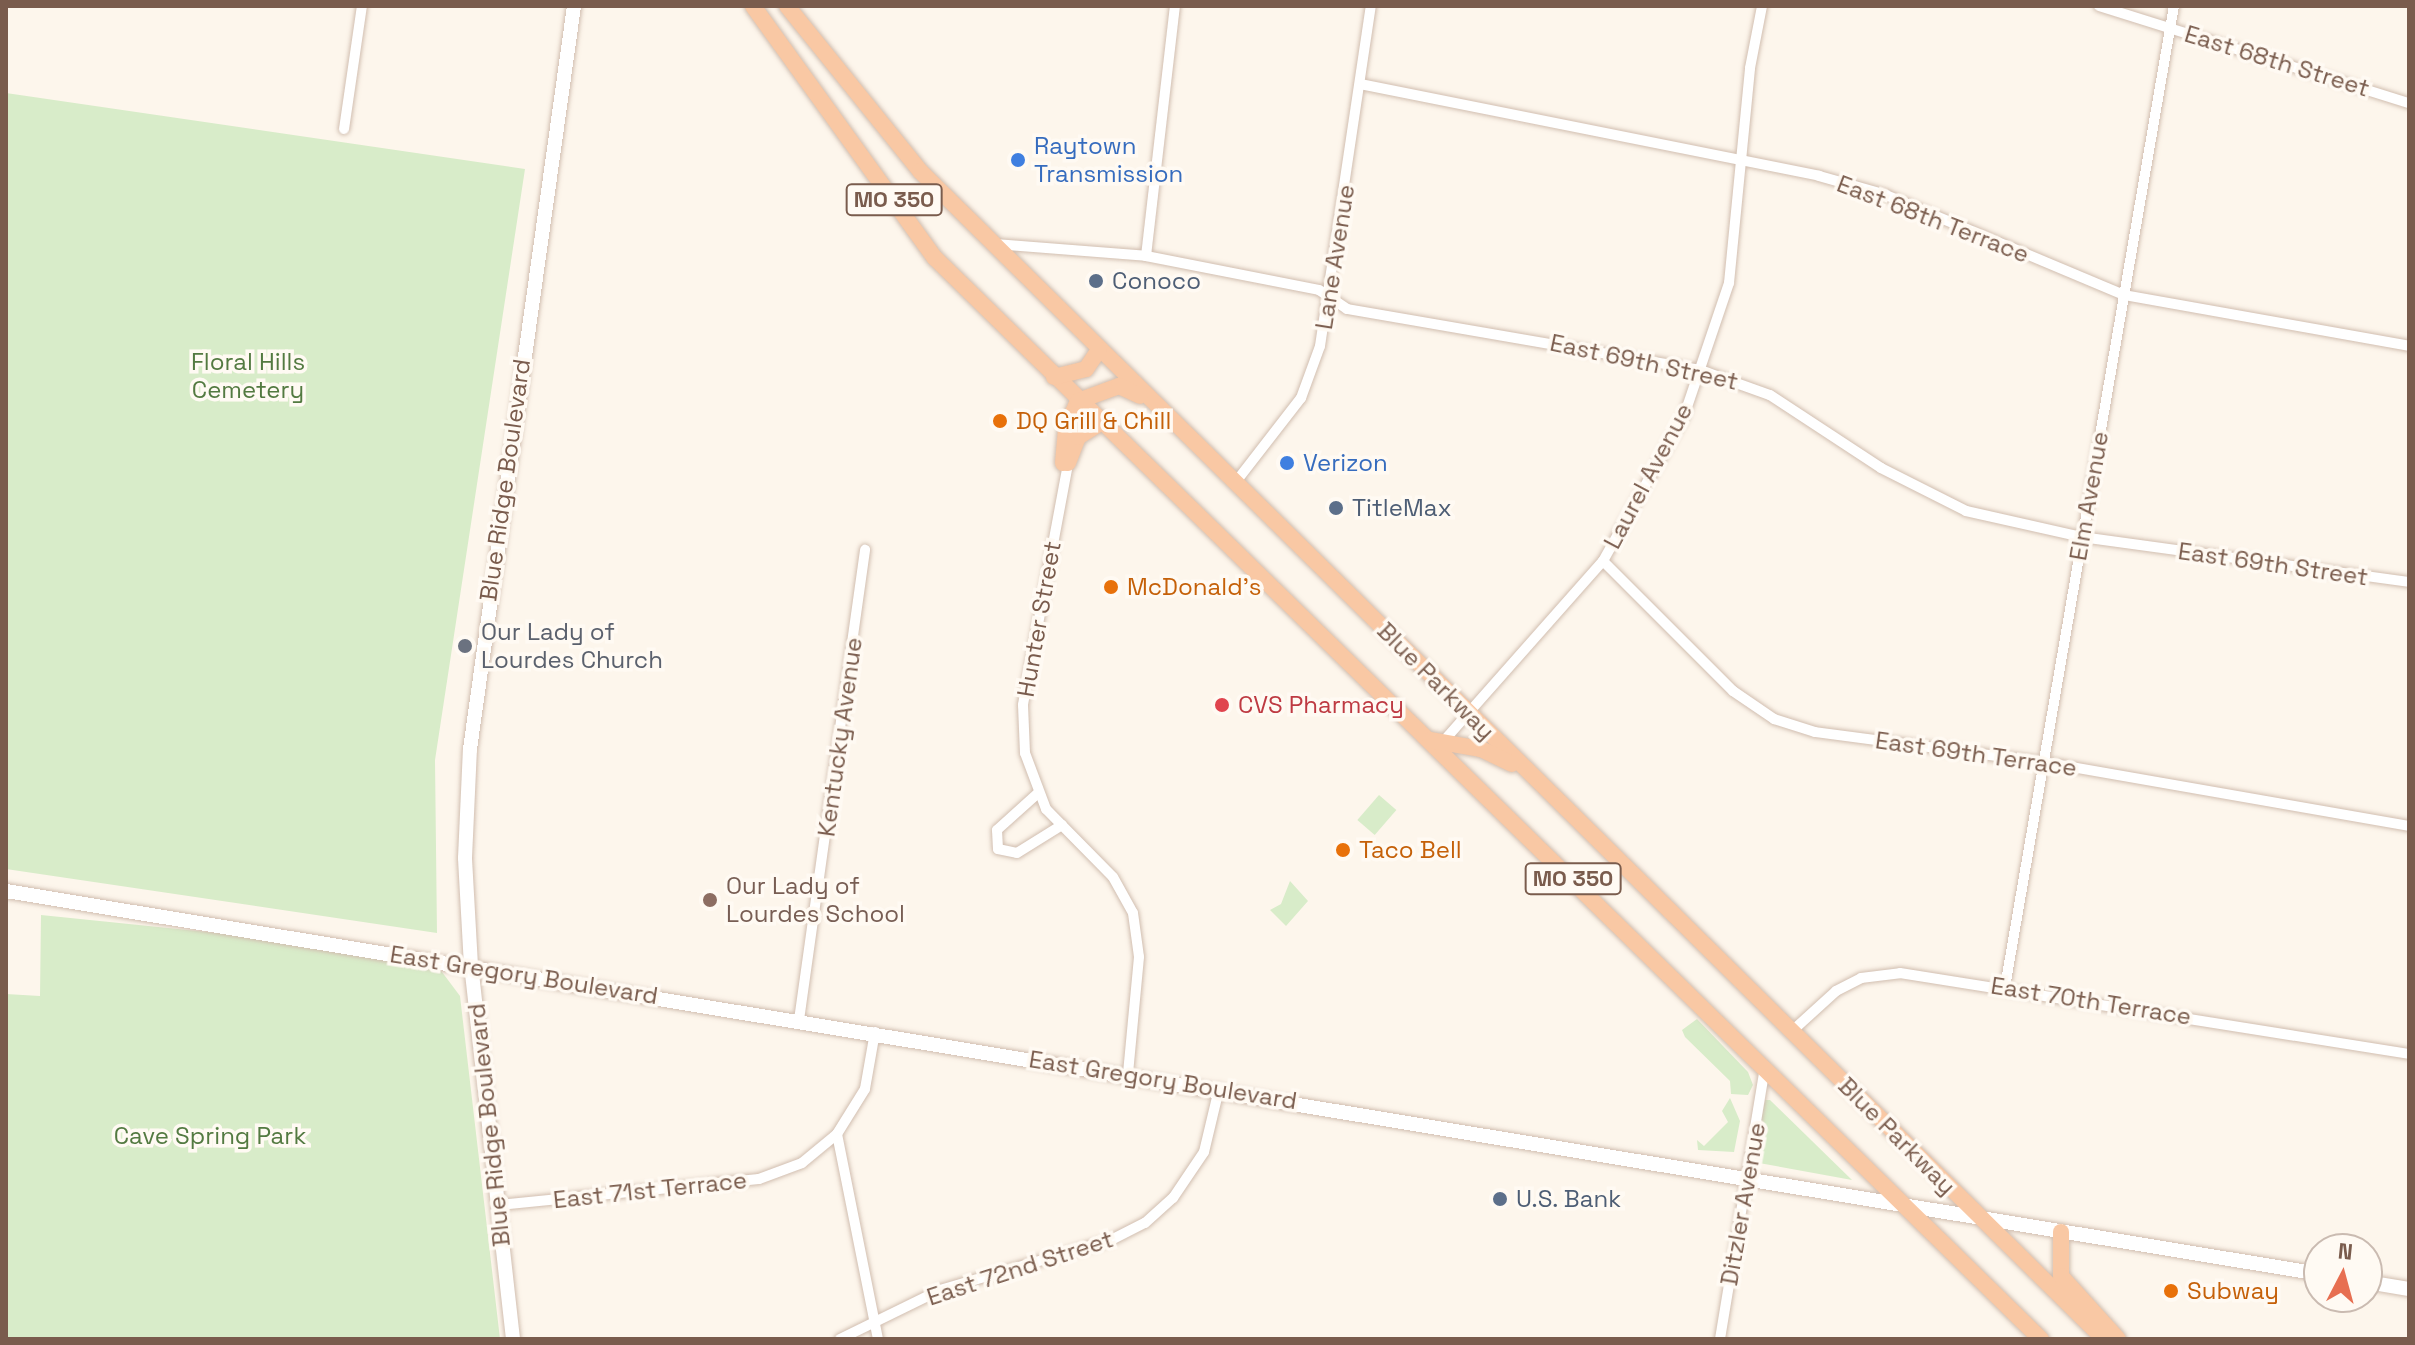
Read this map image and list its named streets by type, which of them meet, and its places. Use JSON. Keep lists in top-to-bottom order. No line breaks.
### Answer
{"streets":{"highway":["MO 350","Blue Parkway"],"main road":["Blue Ridge Boulevard","East Gregory Boulevard"],"street":["East 68th Street","East 68th Terrace","Lane Avenue","East 69th Street","Laurel Avenue","Elm Avenue","Hunter Street","Kentucky Avenue","East 69th Terrace","East 70th Terrace","East 71st Terrace","Ditzler Avenue","East 72nd Street"]},"crossings":[["East 68th Street","Elm Avenue"],["East 68th Terrace","Lane Avenue"],["East 68th Terrace","Laurel Avenue"],["East 68th Terrace","Elm Avenue"],["Lane Avenue","East 69th Street"],["Lane Avenue","Blue Parkway"],["East 69th Street","Laurel Avenue"],["East 69th Street","Elm Avenue"],["East 69th Street","Blue Parkway"],["Laurel Avenue","Blue Parkway"],["Laurel Avenue","East 69th Terrace"],["Blue Ridge Boulevard","East Gregory Boulevard"],["Blue Ridge Boulevard","East 71st Terrace"],["Elm Avenue","East 69th Terrace"],["Elm Avenue","East 70th Terrace"],["Hunter Street","East Gregory Boulevard"],["Blue Parkway","East Gregory Boulevard"],["Blue Parkway","East 70th Terrace"],["Blue Parkway","Ditzler Avenue"],["Kentucky Avenue","East Gregory Boulevard"],["East Gregory Boulevard","Ditzler Avenue"],["East Gregory Boulevard","East 72nd Street"]],"parks":["Floral Hills Cemetery","Cave Spring Park"],"places":["Raytown Transmission","Conoco","DQ Grill & Chill","Verizon","TitleMax","McDonald's","Our Lady of Lourdes Church","CVS Pharmacy","Taco Bell","Our Lady of Lourdes School","U.S. Bank","Subway"],"north":"top"}
